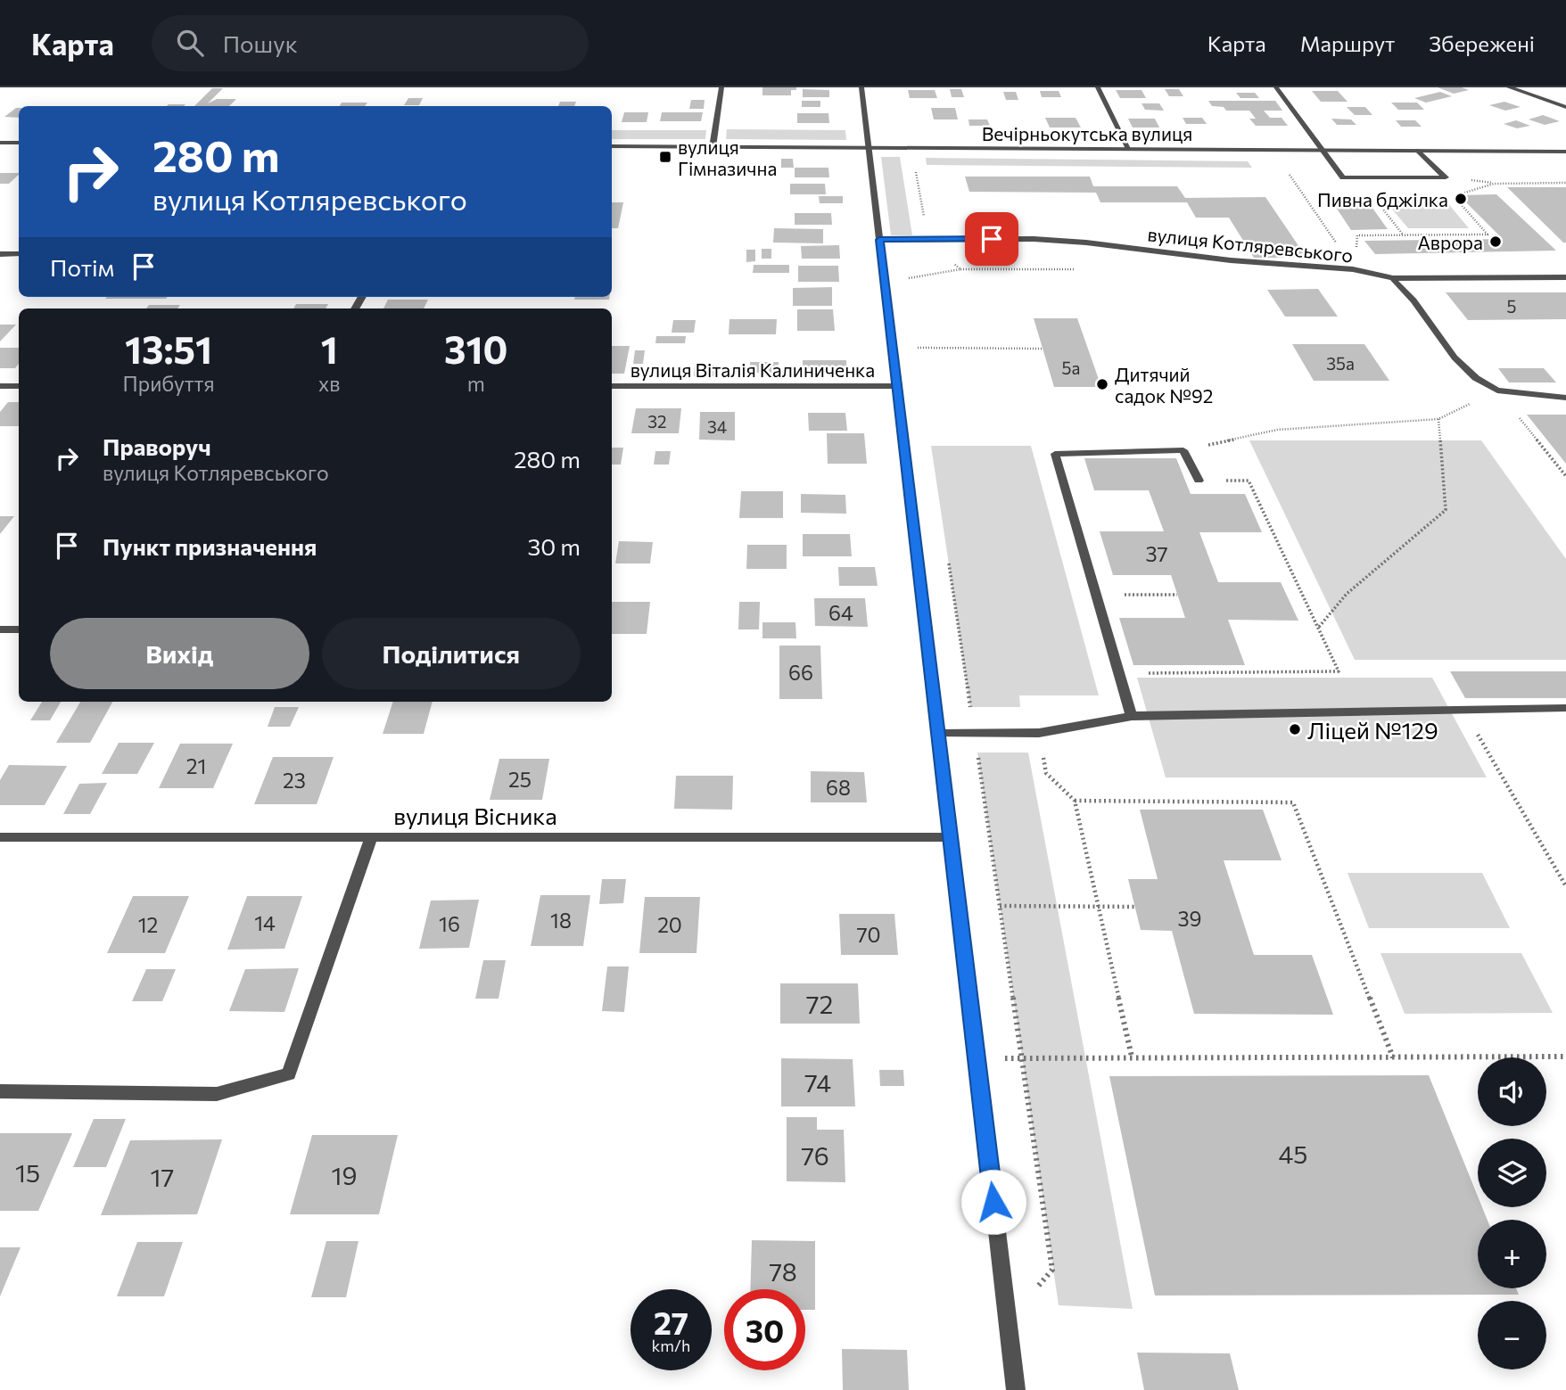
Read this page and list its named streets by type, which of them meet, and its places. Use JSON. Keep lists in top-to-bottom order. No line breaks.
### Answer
{"streets":{"street":["Вечірньокутська вулиця","вулиця Котляревського","вулиця Віталія Калиниченка","вулиця Вісника"]},"places":{"transit":["вулиця Гімназична"],"other":["Пивна бджілка","Аврора","Дитячий садок №92","Ліцей №129"]},"house_numbers":["5","35а","5а","32","34","37","64","66","21","25","23","68","39","18","14","16","12","20","70","72","74","45","76","15","19","17","78"],"page":{"header":"Карта","search":"Пошук","nav":["Карта","Маршрут","Збережені"],"turn":["280 m","вулиця Котляревського"],"then":"Потім","eta":["13:51","Прибуття","1","хв","310","m"],"list":[{"name":"Праворуч","note":"вулиця Котляревського","value":"280 m"},{"name":"Пункт призначення","value":"30 m"}],"buttons":["Вихід","Поділитися"],"map_buttons":["+","−"],"speed":"27 km/h","limit":"30"}}
